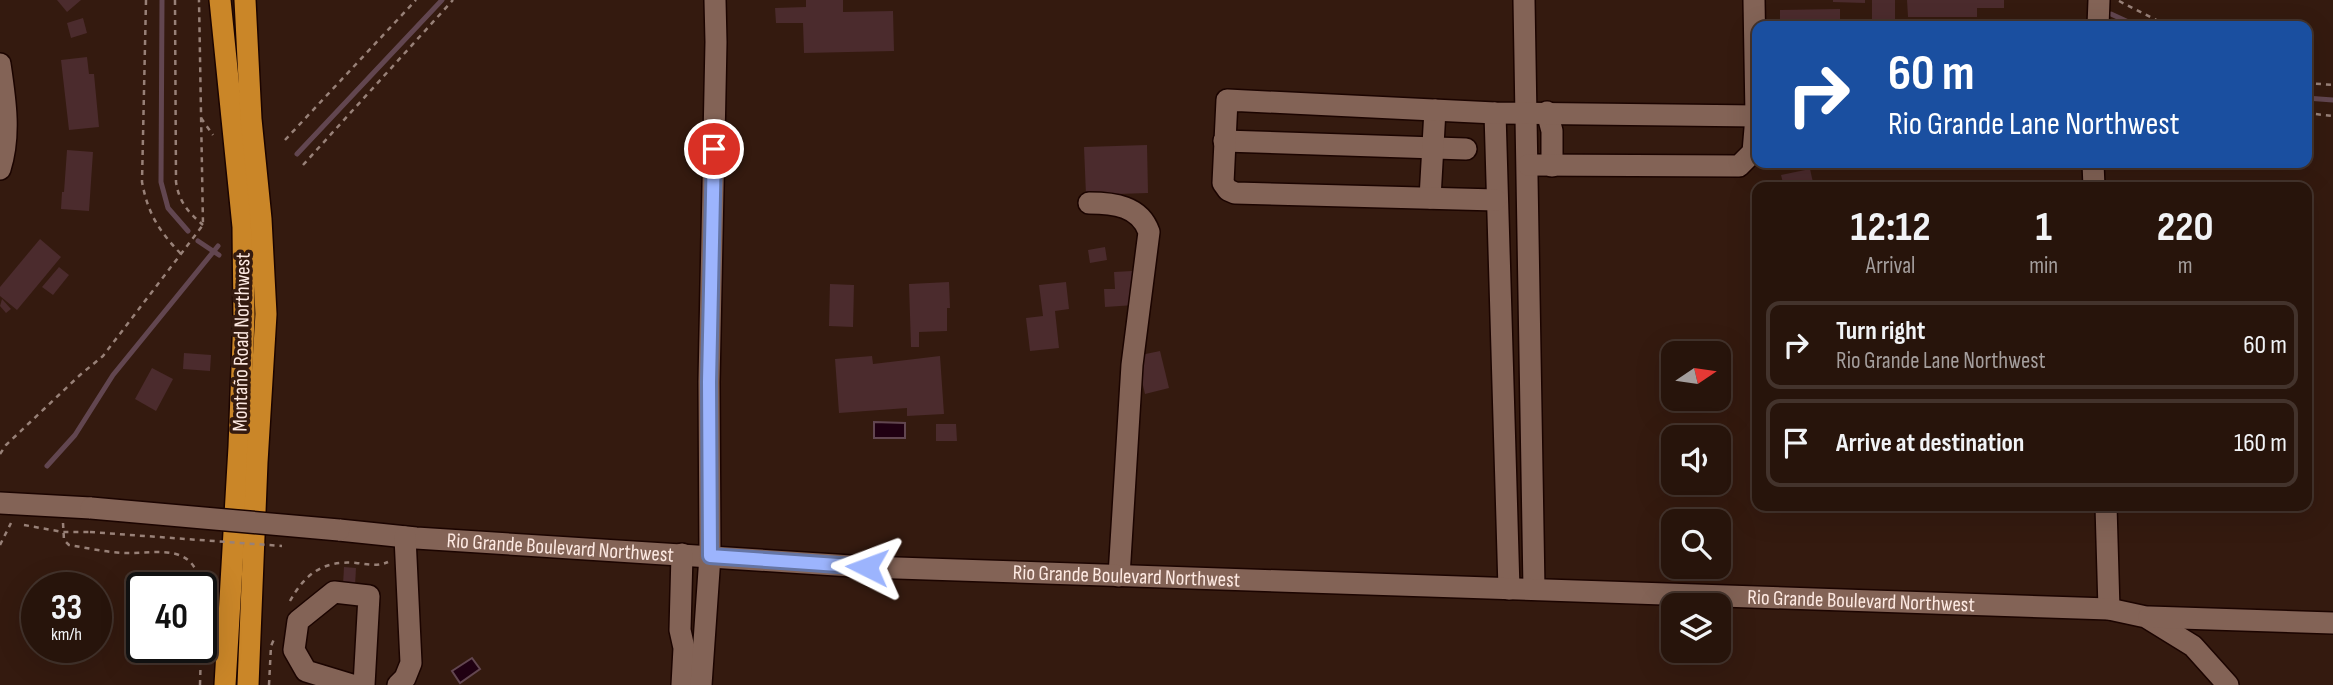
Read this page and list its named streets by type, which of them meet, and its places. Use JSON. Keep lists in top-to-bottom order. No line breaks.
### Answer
{"streets":{"main road":["Montaño Road Northwest"],"street":["Rio Grande Boulevard Northwest"]},"north":"right","page":{"turn":["60 m","Rio Grande Lane Northwest"],"eta":["12:12","Arrival","1","min","220","m"],"list":[{"name":"Turn right","note":"Rio Grande Lane Northwest","value":"60 m"},{"name":"Arrive at destination","value":"160 m"}],"speed":"33 km/h","limit":"40"}}
